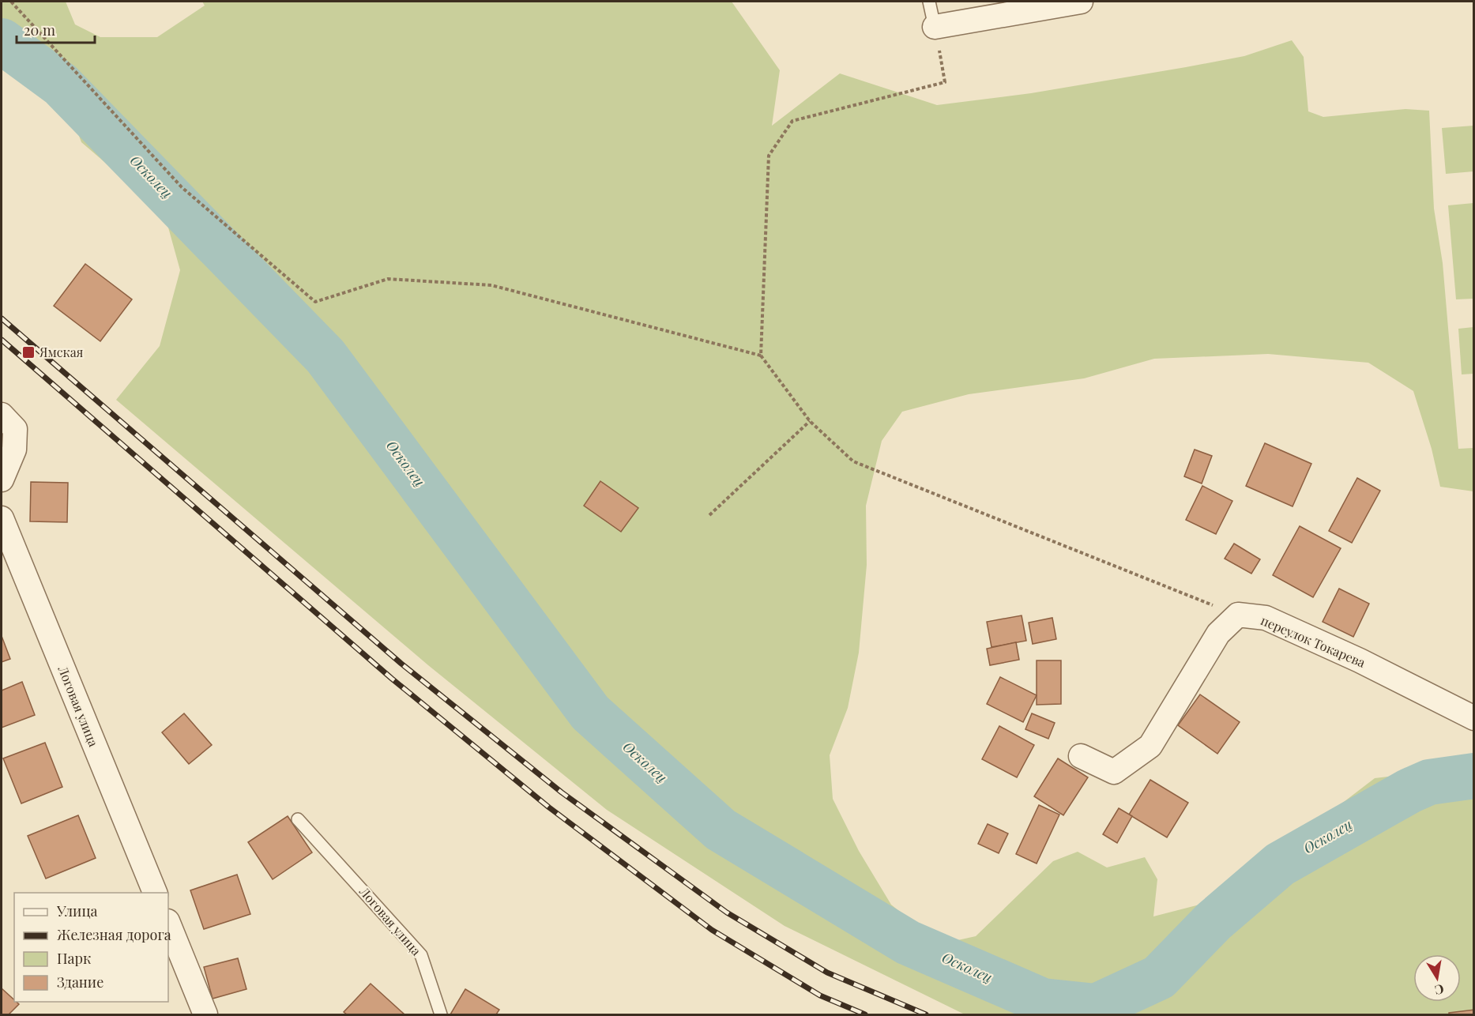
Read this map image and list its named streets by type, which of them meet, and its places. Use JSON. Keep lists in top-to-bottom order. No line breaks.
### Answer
{"streets":{"street":["переулок Токарева","Логовая улица"]},"water":["Осколец"],"places":{"transit":["Ямская"]},"legend":["Улица","Железная дорога","Парк","Здание"],"scale_bar":"20 m","north":"bottom"}
